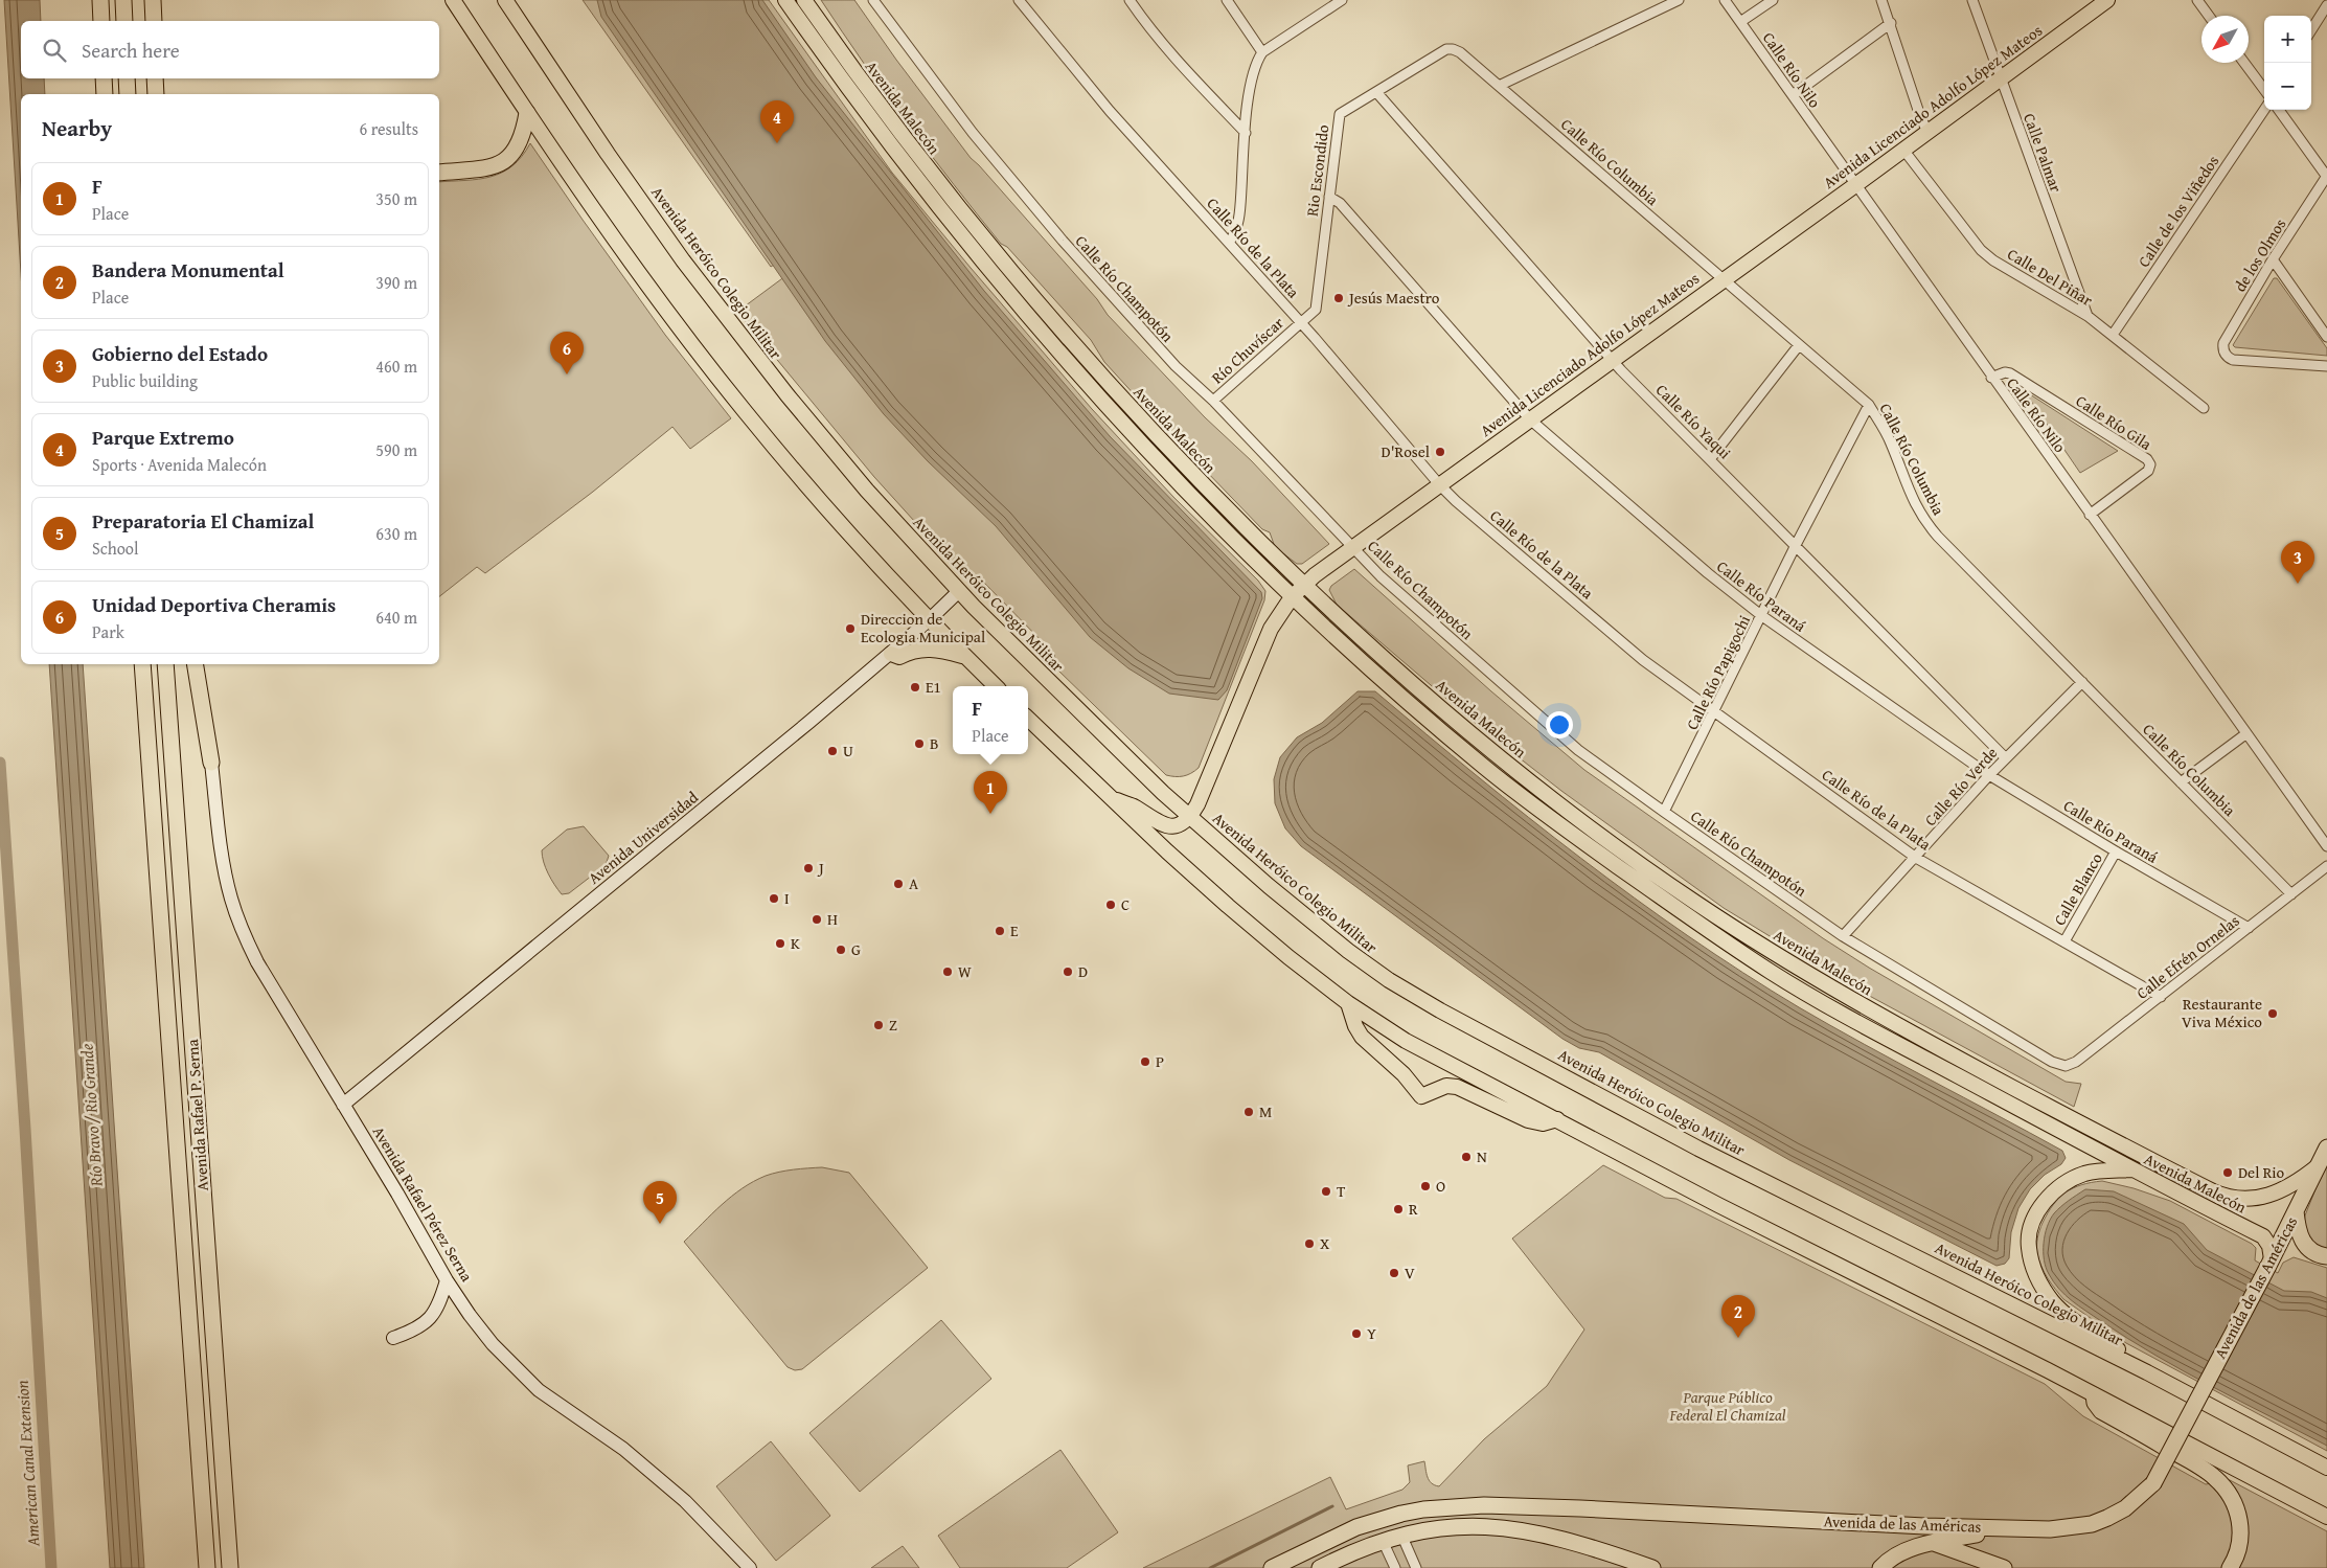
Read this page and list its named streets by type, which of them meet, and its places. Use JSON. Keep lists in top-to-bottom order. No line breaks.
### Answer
{"streets":{"highway":["Avenida Rafael P. Serna","Avenida de las Américas"],"main road":["Avenida Licenciado Adolfo López Mateos","Avenida Malecón","Avenida Heróico Colegio Militar","Avenida Universidad","Avenida Rafael Pérez Serna"],"street":["Calle Río Nilo","Calle Palmar","Calle Río Columbia","Rio Escondido","Calle de los Viñedos","Calle Río de la Plata","de los Olmos","Calle Del Piñar","Calle Río Champotón","Río Chuvíscar","Calle Río Yaqui","Calle Río Gila","Calle Río Paraná","Calle Río Papigochi","Calle Río Verde","Calle Blanco","Calle Efrén Ornelas"]},"crossings":[["Calle Río Nilo","Avenida Licenciado Adolfo López Mateos"],["Calle Río Nilo","Calle Río Gila"],["Avenida Licenciado Adolfo López Mateos","Avenida Malecón"],["Avenida Licenciado Adolfo López Mateos","Calle Palmar"],["Avenida Licenciado Adolfo López Mateos","Calle Río Columbia"],["Avenida Licenciado Adolfo López Mateos","Calle Río de la Plata"],["Avenida Licenciado Adolfo López Mateos","Avenida Heróico Colegio Militar"],["Avenida Licenciado Adolfo López Mateos","Calle Del Piñar"],["Avenida Licenciado Adolfo López Mateos","Calle Río Champotón"],["Avenida Licenciado Adolfo López Mateos","Calle Río Yaqui"],["Avenida Licenciado Adolfo López Mateos","Calle Río Paraná"],["Avenida Malecón","Avenida de las Américas"],["Calle Palmar","Calle Del Piñar"],["Calle Río Columbia","Rio Escondido"],["Calle Río Columbia","Calle Río Papigochi"],["Calle Río Columbia","Calle Río Verde"],["Calle Río Columbia","Calle Efrén Ornelas"],["Rio Escondido","Calle Río de la Plata"],["Rio Escondido","Río Chuvíscar"],["Rio Escondido","Calle Río Yaqui"],["Rio Escondido","Calle Río Paraná"],["Calle de los Viñedos","Calle Del Piñar"],["Calle Río de la Plata","Río Chuvíscar"],["Calle Río de la Plata","Calle Río Papigochi"],["Calle Río de la Plata","Calle Río Verde"],["Calle Río de la Plata","Calle Blanco"],["Calle Río de la Plata","Calle Efrén Ornelas"],["Avenida Heróico Colegio Militar","Avenida Universidad"],["Calle Río Champotón","Río Chuvíscar"],["Calle Río Champotón","Calle Río Papigochi"],["Calle Río Champotón","Calle Río Verde"],["Calle Río Champotón","Calle Efrén Ornelas"],["Calle Río Yaqui","Calle Río Papigochi"],["Calle Río Yaqui","Calle Río Verde"],["Calle Río Paraná","Calle Río Papigochi"],["Calle Río Paraná","Calle Río Verde"],["Calle Río Paraná","Calle Blanco"],["Calle Río Paraná","Calle Efrén Ornelas"],["Avenida Universidad","Avenida Rafael Pérez Serna"]],"water":["Río Bravo / Rio Grande","American Canal Extension"],"parks":["Parque Público Federal El Chamizal"],"places":["Jesús Maestro","D'Rosel","Direccion de Ecologia Municipal","E1","B","U","J","A","I","C","H","E","K","G","W","D","Restaurante Viva México","Z","P","M","N","Del Rio","O","T","R","X","V","Y"],"north":"bottom left","page":{"map_buttons":["+","−"],"search":"Search here","heading":["Nearby","6 results"],"pins":["4","6","3","1","5","2"],"list":[{"mark":"1","name":"F","note":"Place","value":"350 m"},{"mark":"2","name":"Bandera Monumental","note":"Place","value":"390 m"},{"mark":"3","name":"Gobierno del Estado","note":"Public building","value":"460 m"},{"mark":"4","name":"Parque Extremo","note":"Sports · Avenida Malecón","value":"590 m"},{"mark":"5","name":"Preparatoria El Chamizal","note":"School","value":"630 m"},{"mark":"6","name":"Unidad Deportiva Cheramis","note":"Park","value":"640 m"}],"popup":["F","Place"]}}
